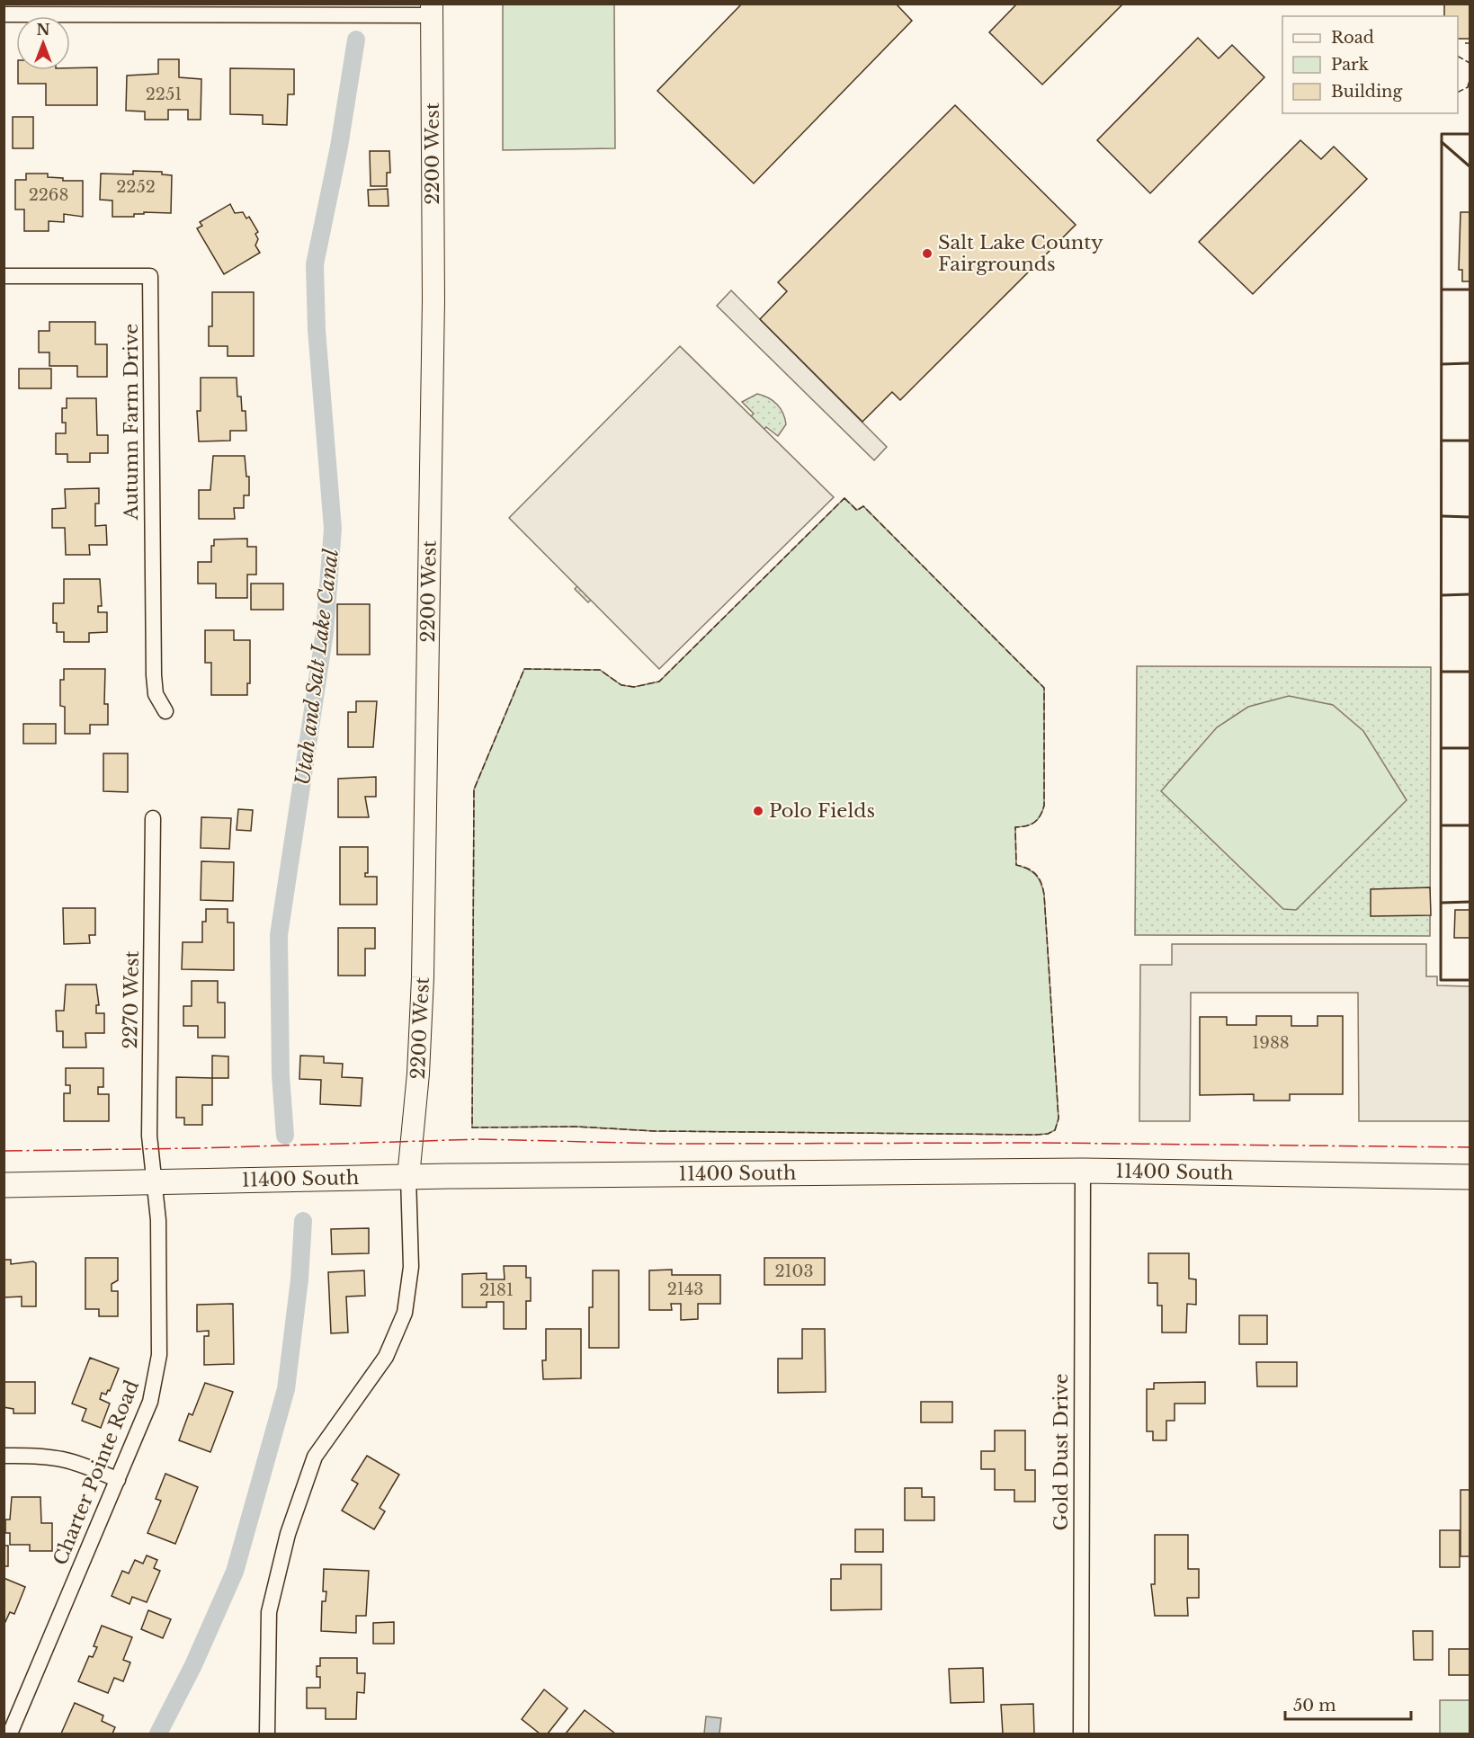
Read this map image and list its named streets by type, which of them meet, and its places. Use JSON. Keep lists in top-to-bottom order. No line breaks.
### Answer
{"streets":{"main road":["11400 South"],"street":["2200 West","Autumn Farm Drive","2270 West","Gold Dust Drive","Charter Pointe Road"]},"crossings":[["2200 West","11400 South"],["2270 West","11400 South"],["2270 West","Charter Pointe Road"],["11400 South","Gold Dust Drive"],["11400 South","Charter Pointe Road"]],"water":["Utah and Salt Lake Canal"],"places":["Salt Lake County Fairgrounds","Polo Fields"],"house_numbers":["2251","2252","2268","1988","2103","2143","2181"],"legend":["Road","Park","Building"],"scale_bar":"50 m","north":"top"}
